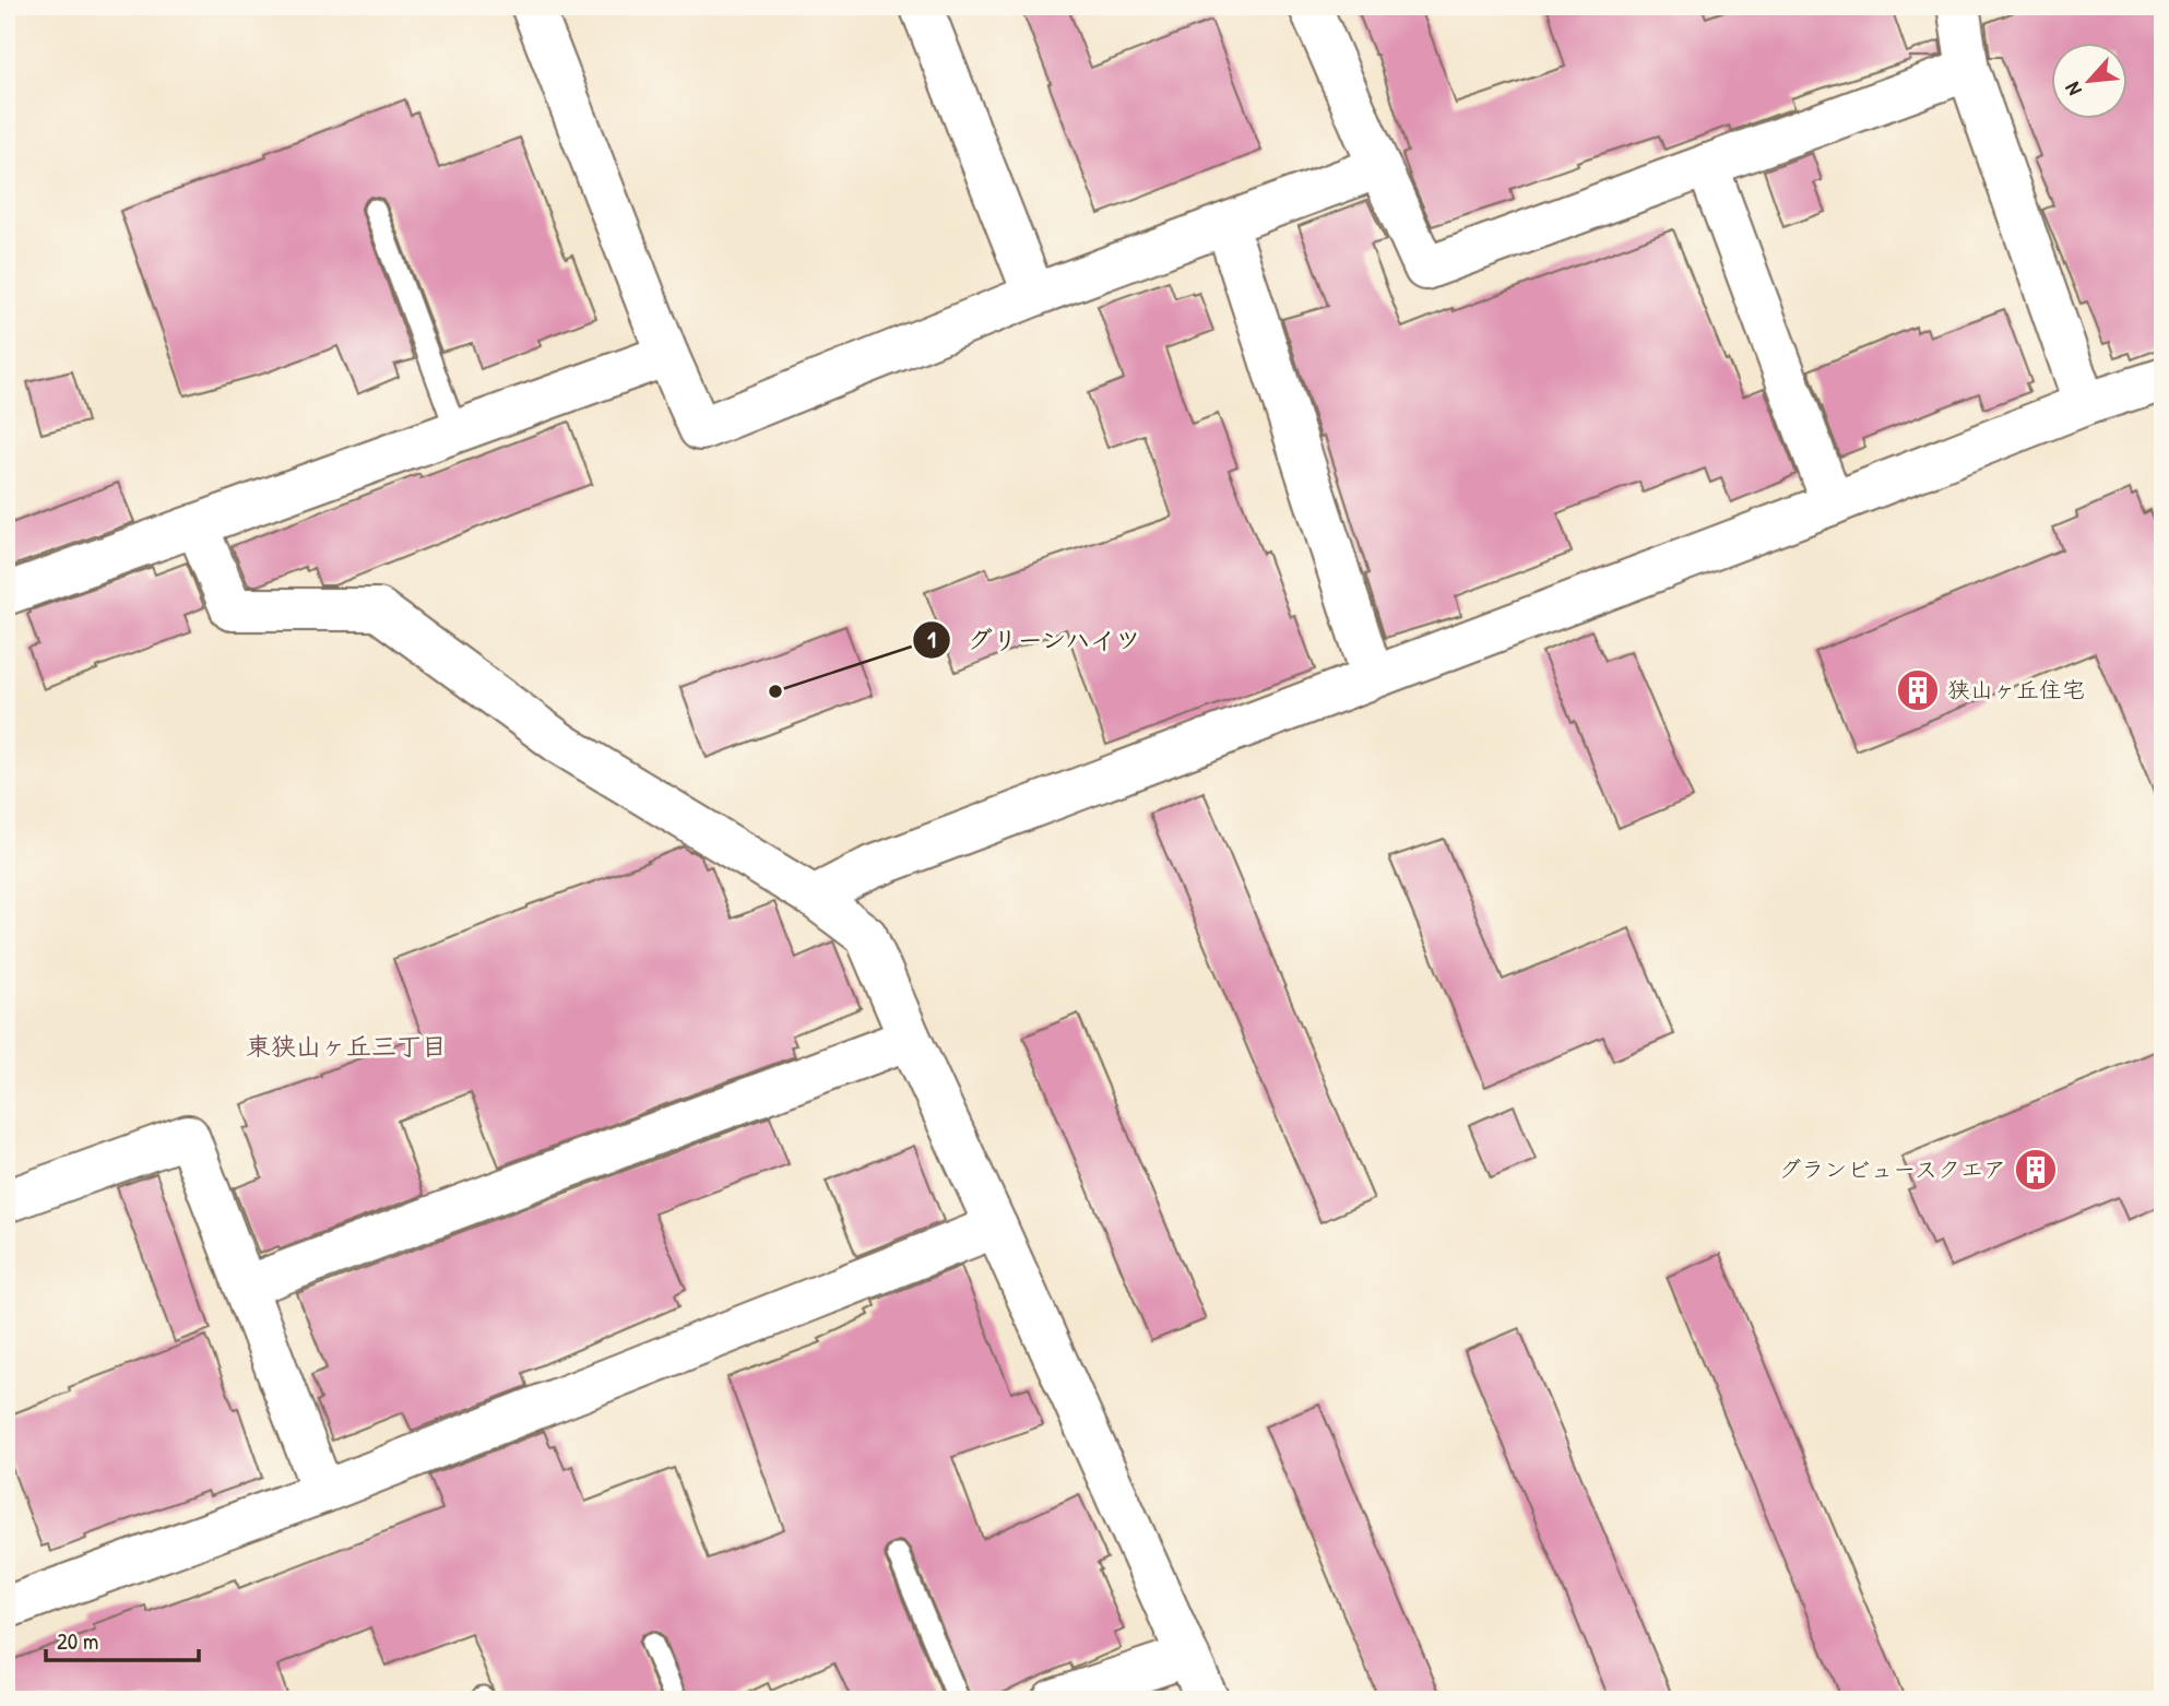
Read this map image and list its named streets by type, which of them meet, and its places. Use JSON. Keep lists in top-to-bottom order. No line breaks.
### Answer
{"districts":["東狭山ヶ丘三丁目"],"places":{"building":["狭山ヶ丘住宅","グランビュースクエア"],"other":["グリーンハイツ"]},"scale_bar":"20 m","north":"bottom left"}
